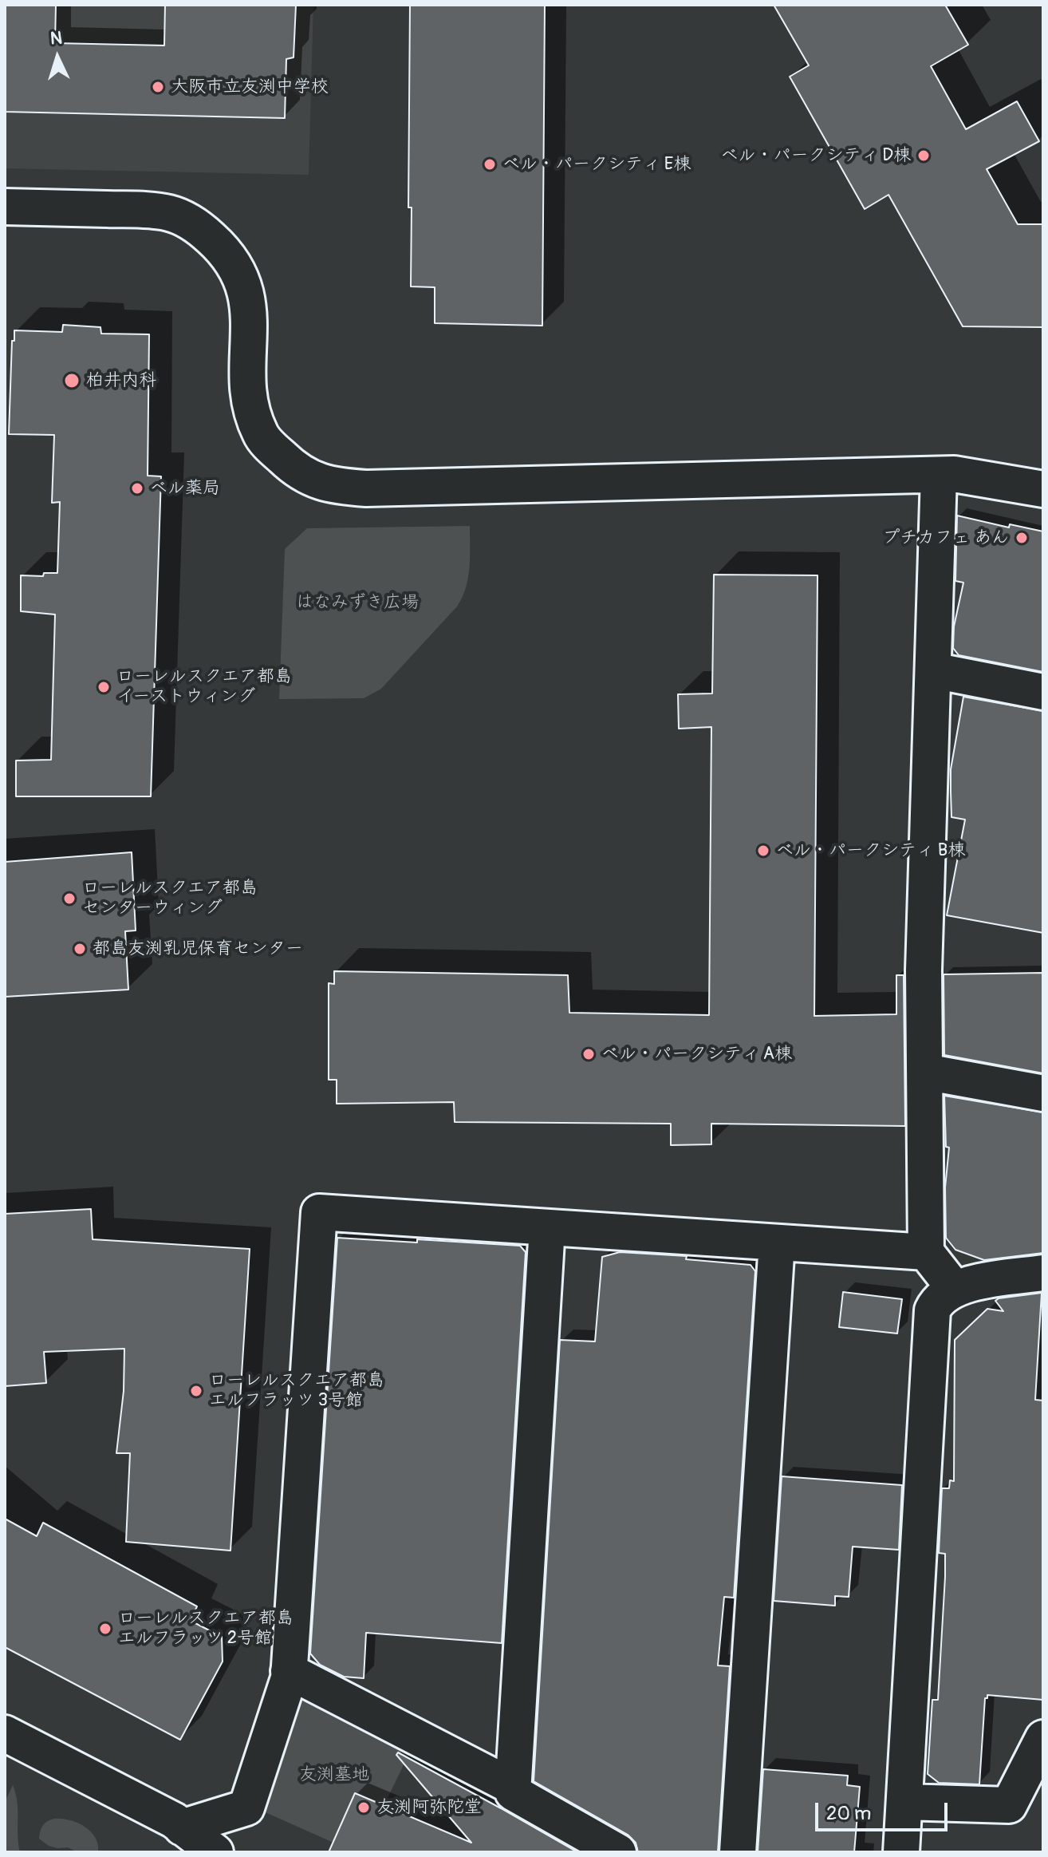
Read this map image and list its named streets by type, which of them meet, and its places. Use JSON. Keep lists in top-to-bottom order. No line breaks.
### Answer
{"parks":["はなみずき広場","友渕墓地"],"places":["大阪市立友渕中学校","ベル・パークシティ D棟","ベル・パークシティ E棟","柏井内科","ベル薬局","プチカフェ あん","ローレルスクエア都島 イーストウィング","ベル・パークシティ B棟","ローレルスクエア都島 センターウィング","都島友渕乳児保育センター","ベル・パークシティ A棟","ローレルスクエア都島 エルフラッツ 3号館","ローレルスクエア都島 エルフラッツ 2号館","友渕阿弥陀堂"],"scale_bar":"20 m","north":"top"}
